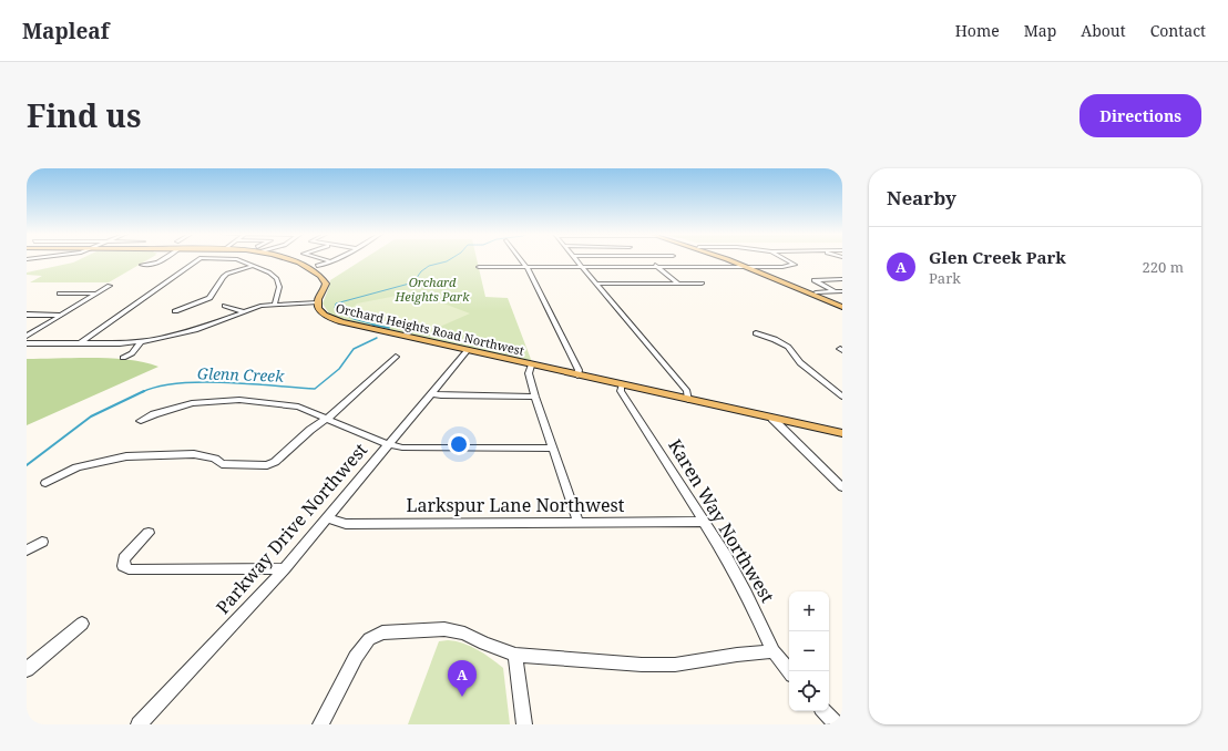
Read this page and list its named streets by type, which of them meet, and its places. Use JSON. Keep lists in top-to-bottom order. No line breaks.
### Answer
{"streets":{"main road":["Orchard Heights Road Northwest"],"street":["Larkspur Lane Northwest","Karen Way Northwest","Parkway Drive Northwest"]},"crossings":[["Orchard Heights Road Northwest","Karen Way Northwest"],["Orchard Heights Road Northwest","Parkway Drive Northwest"],["Larkspur Lane Northwest","Karen Way Northwest"],["Larkspur Lane Northwest","Parkway Drive Northwest"]],"water":["Glenn Creek"],"parks":["Orchard Heights Park"],"page":{"header":"Mapleaf","nav":["Home","Map","About","Contact"],"title":"Find us","buttons":"Directions","heading":"Nearby","list":[{"mark":"A","name":"Glen Creek Park","note":"Park","value":"220 m"}],"map_buttons":["+","−"],"pins":"A"}}
